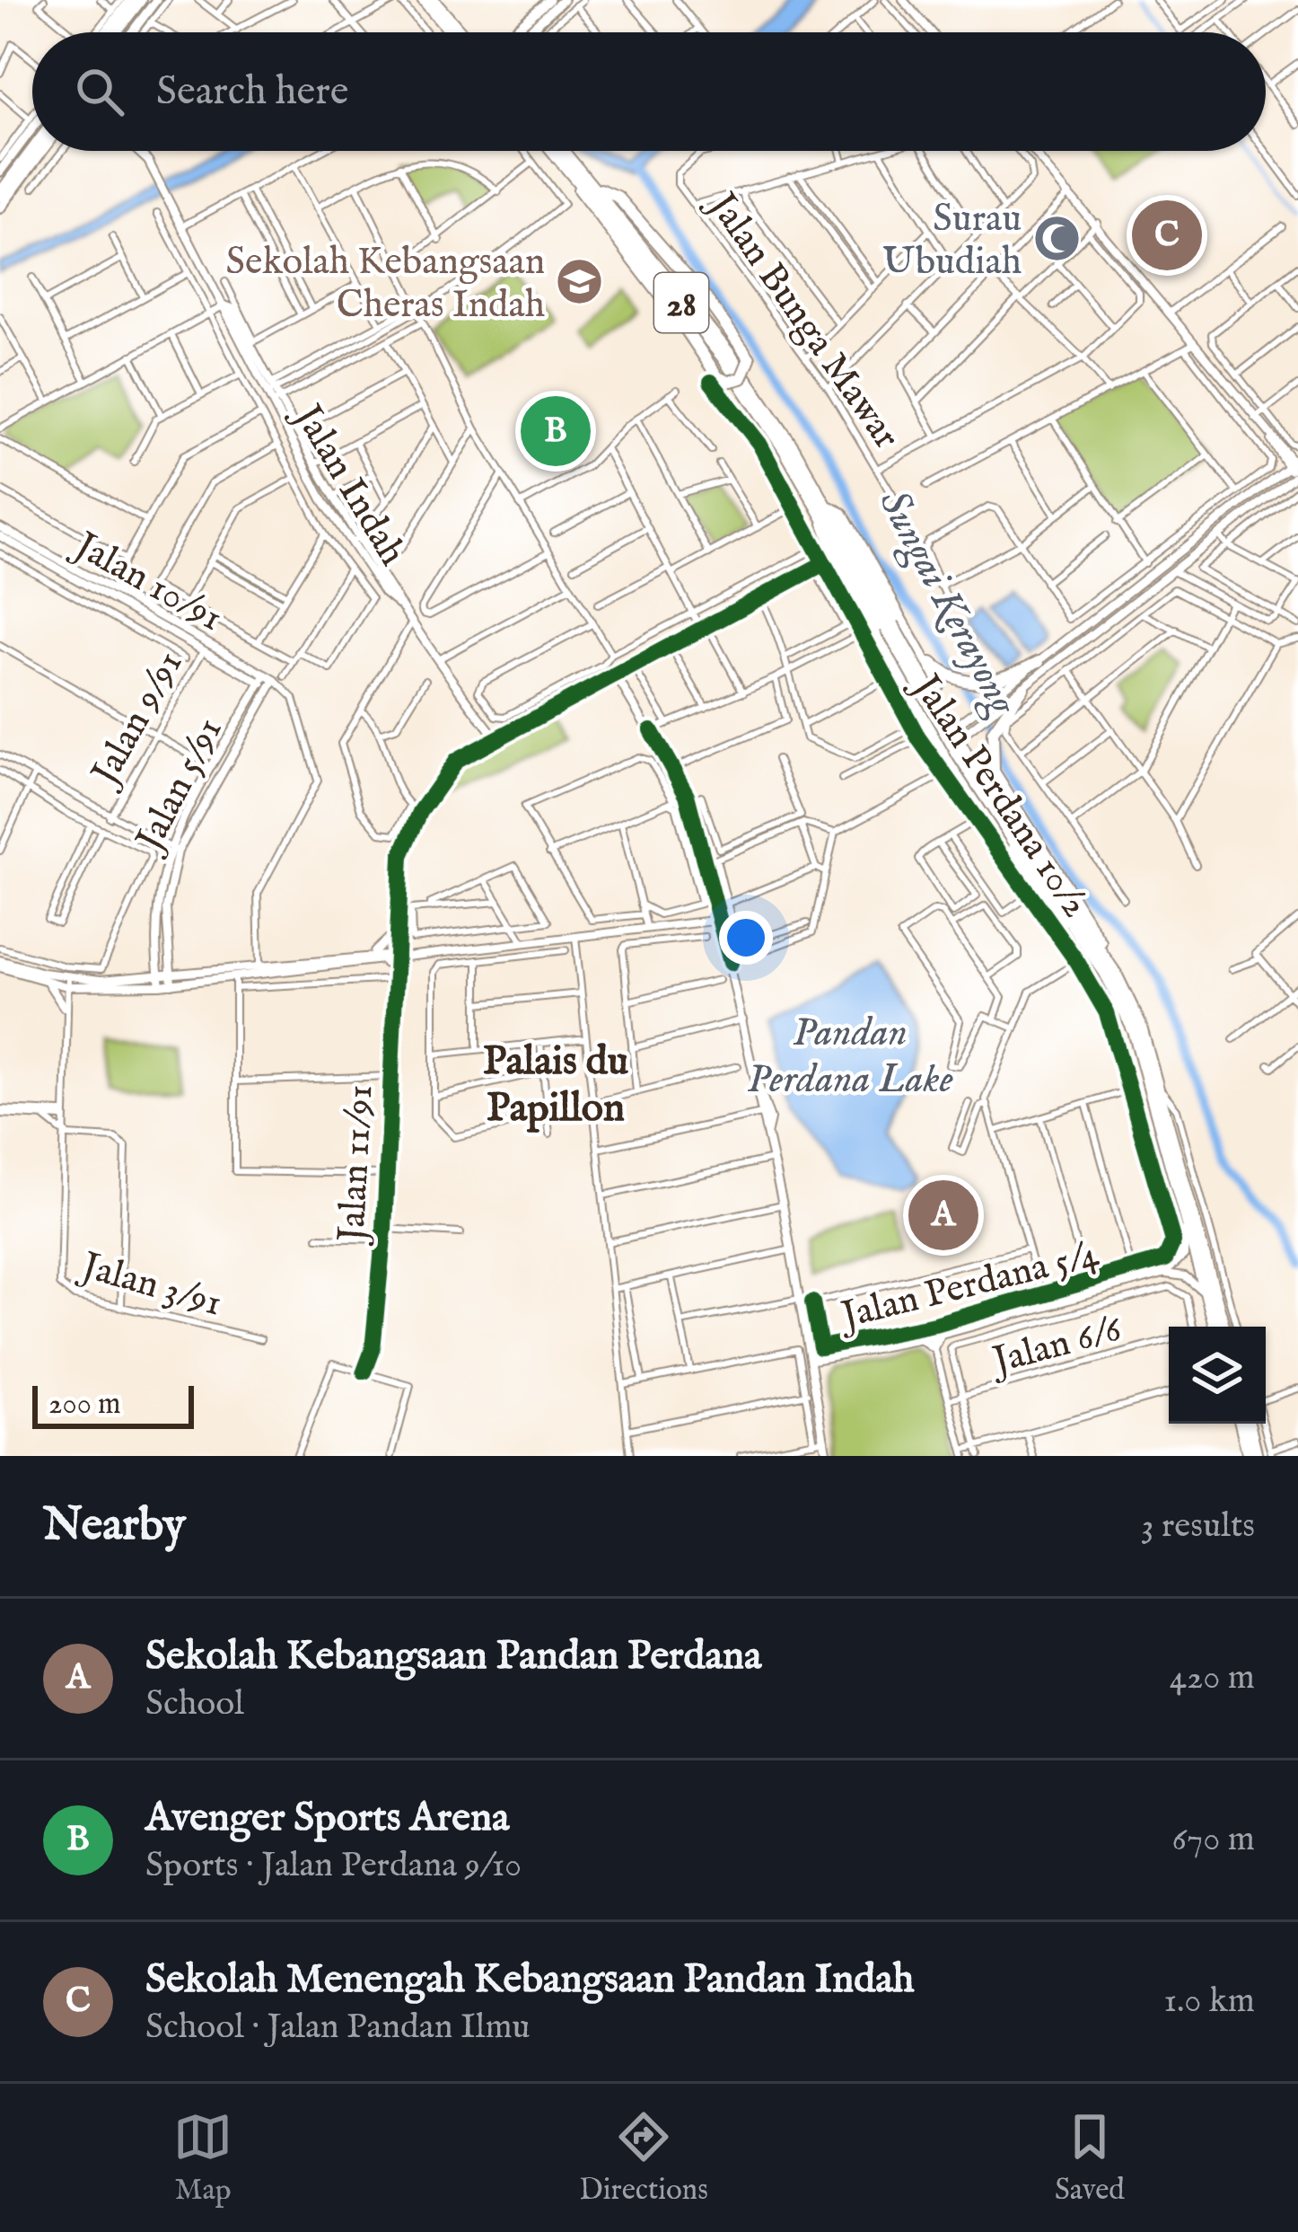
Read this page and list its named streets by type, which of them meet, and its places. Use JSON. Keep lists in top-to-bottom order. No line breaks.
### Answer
{"streets":{"highway":["28"],"street":["Jalan Bunga Mawar","Jalan Indah","Jalan 10/91","Jalan 9/91","Jalan 5/91","Jalan Perdana 10/2","Jalan 11/91","Jalan 3/91","Jalan Perdana 5/4","Jalan 6/6"]},"crossings":[["Jalan 10/91","Jalan 9/91"],["Jalan 10/91","Jalan 5/91"],["Jalan Perdana 10/2","Jalan Perdana 5/4"]],"districts":["Palais du Papillon"],"water":["Sungai Kerayong","Pandan Perdana Lake"],"places":{"mosque":["Surau Ubudiah"],"school or university":["Sekolah Kebangsaan Cheras Indah"]},"scale_bar":"200 m","page":{"search":"Search here","pins":["C","B","A"],"scale":"200 m","heading":["Nearby","3 results"],"list":[{"mark":"A","name":"Sekolah Kebangsaan Pandan Perdana","note":"School","value":"420 m"},{"mark":"B","name":"Avenger Sports Arena","note":"Sports · Jalan Perdana 9/10","value":"670 m"},{"mark":"C","name":"Sekolah Menengah Kebangsaan Pandan Indah","note":"School · Jalan Pandan Ilmu","value":"1.0 km"}],"nav":["Map","Directions","Saved"]}}
